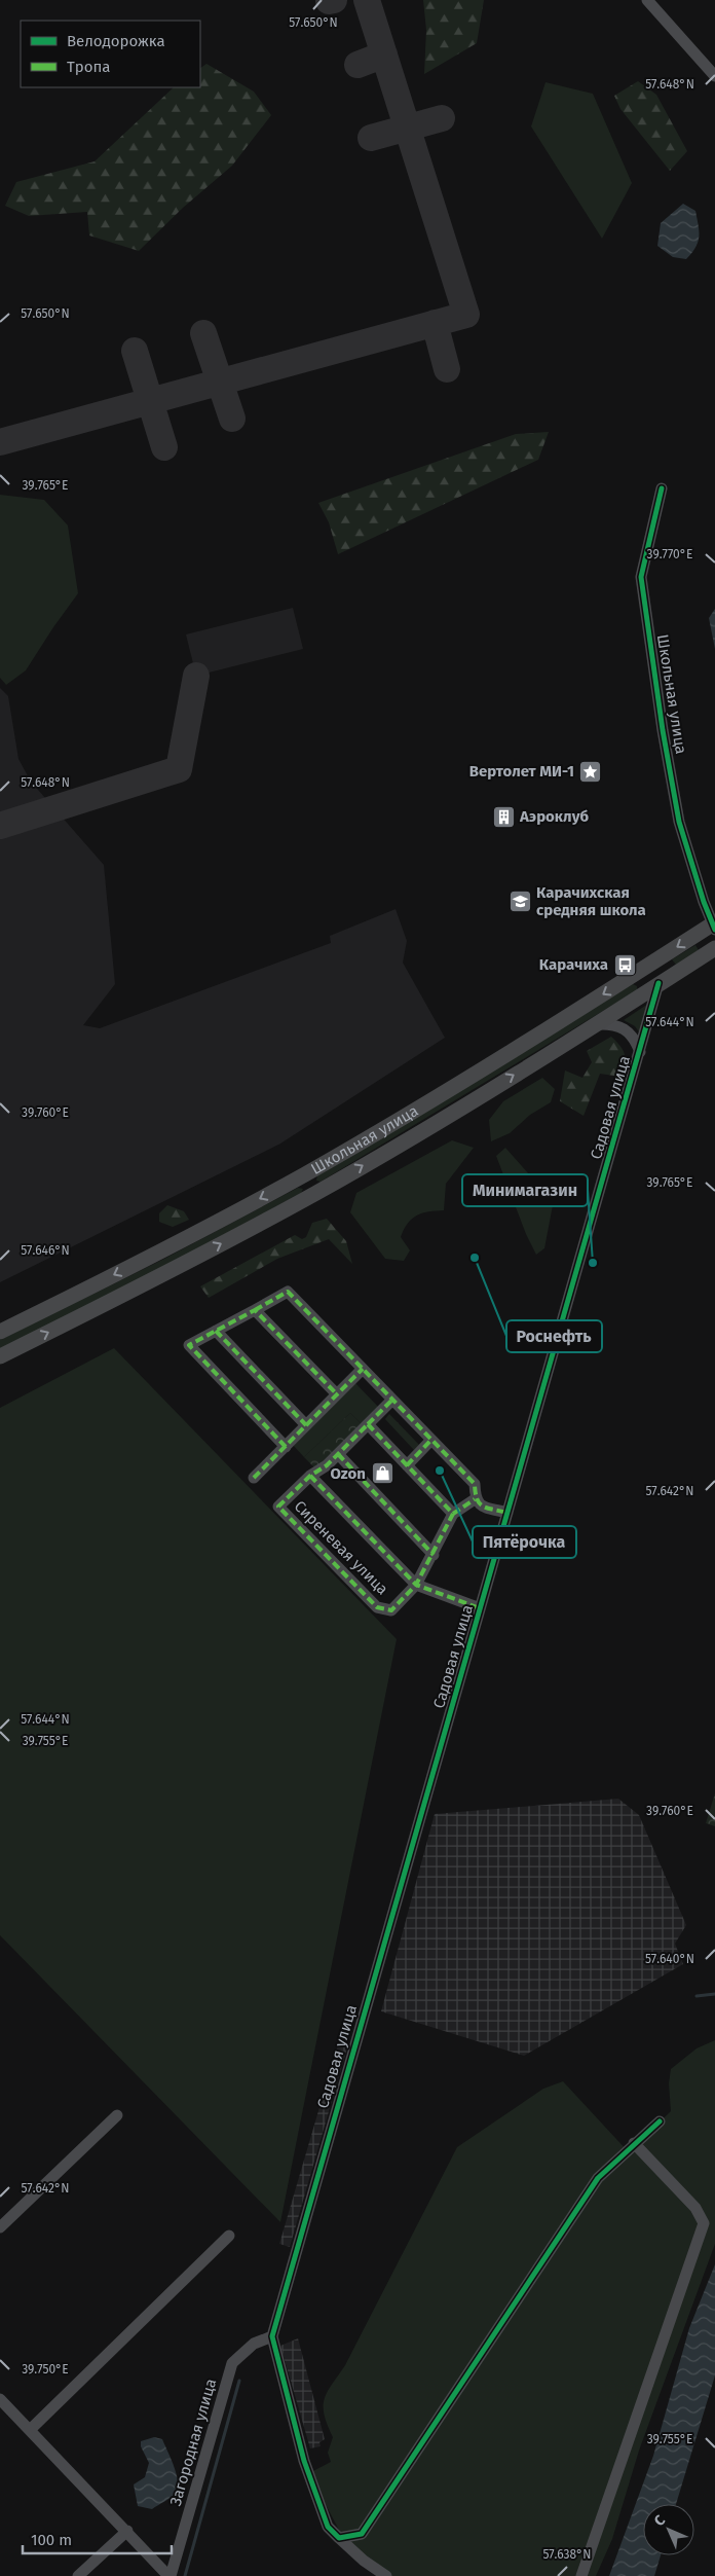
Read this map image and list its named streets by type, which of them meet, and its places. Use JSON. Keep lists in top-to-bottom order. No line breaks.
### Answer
{"streets":{"main road":["Школьная улица"],"street":["Садовая улица","Сиреневая улица","Загородная улица"]},"crossings":[["Школьная улица","Садовая улица"],["Садовая улица","Сиреневая улица"],["Садовая улица","Загородная улица"]],"places":{"place":["Вертолет МИ-1"],"building":["Аэроклуб"],"school or university":["Карачихская средняя школа"],"bus stop":["Карачиха"],"other":["Роснефть","Минимагазин","Пятёрочка"],"shop":["Ozon"]},"legend":["Велодорожка","Тропа"],"scale_bar":"100 m","north":"top left","coordinates":["57.650°N","57.648°N","39.765°E","39.770°E","57.644°N","39.760°E","57.646°N","57.642°N","39.755°E","57.640°N","39.750°E","57.638°N"]}
